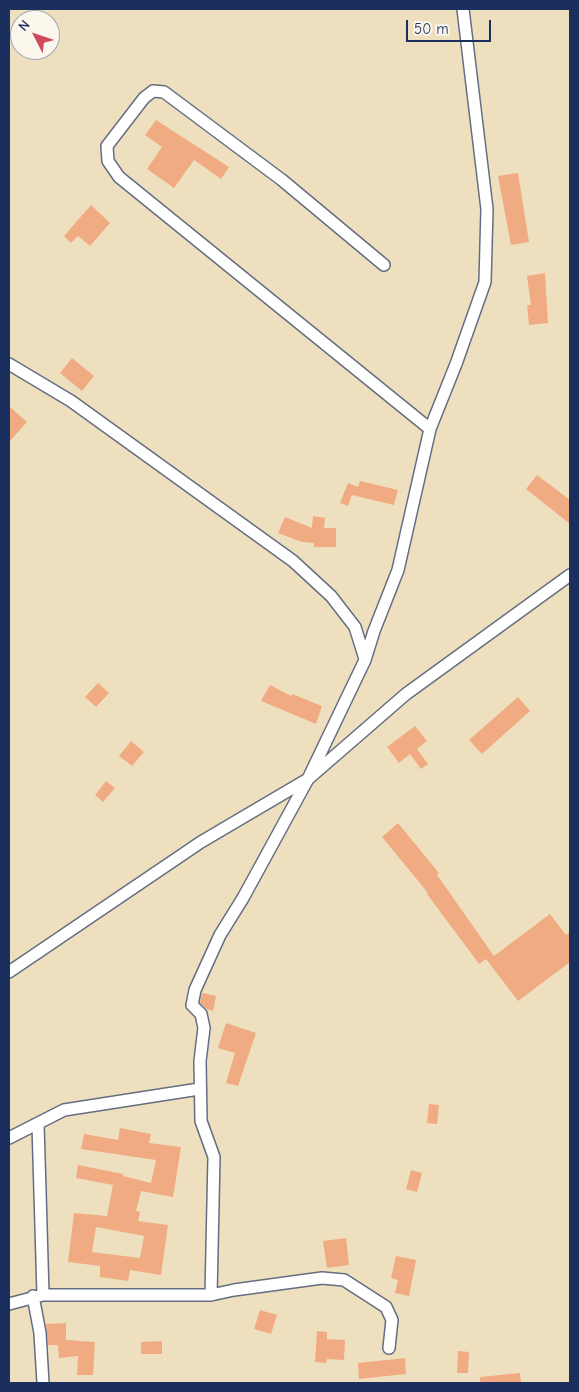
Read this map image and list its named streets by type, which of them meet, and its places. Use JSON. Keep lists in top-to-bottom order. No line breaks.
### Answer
{"scale_bar":"50 m","north":"top left"}
